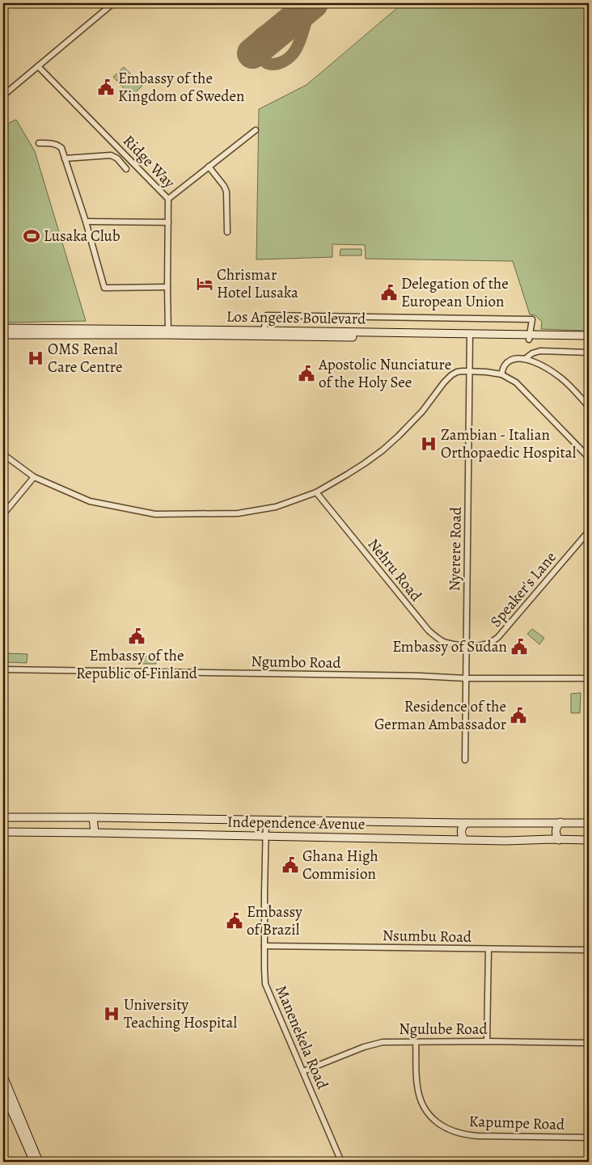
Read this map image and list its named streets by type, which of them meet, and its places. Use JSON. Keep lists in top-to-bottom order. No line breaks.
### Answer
{"streets":{"main road":["Los Angeles Boulevard","Independence Avenue"],"street":["Ridge Way","Nyerere Road","Nehru Road","Speaker's Lane","Ngumbo Road","Nsumbu Road","Ngulube Road","Manenekela Road","Kapumpe Road"]},"crossings":[["Ridge Way","Los Angeles Boulevard"],["Los Angeles Boulevard","Nyerere Road"],["Nyerere Road","Nehru Road"],["Nyerere Road","Speaker's Lane"],["Nyerere Road","Ngumbo Road"],["Nehru Road","Speaker's Lane"],["Independence Avenue","Manenekela Road"],["Nsumbu Road","Manenekela Road"],["Ngulube Road","Manenekela Road"],["Ngulube Road","Kapumpe Road"]],"places":{"public building":["Embassy of the Kingdom of Sweden","Delegation of the European Union","Apostolic Nunciature of the Holy See","Embassy of the Republic of Finland","Embassy of Sudan","Residence of the German Ambassador","Ghana High Commision","Embassy of Brazil"],"sports":["Lusaka Club"],"hotel":["Chrismar Hotel Lusaka"],"hospital":["OMS Renal Care Centre","Zambian - Italian Orthopaedic Hospital","University Teaching Hospital"]}}
